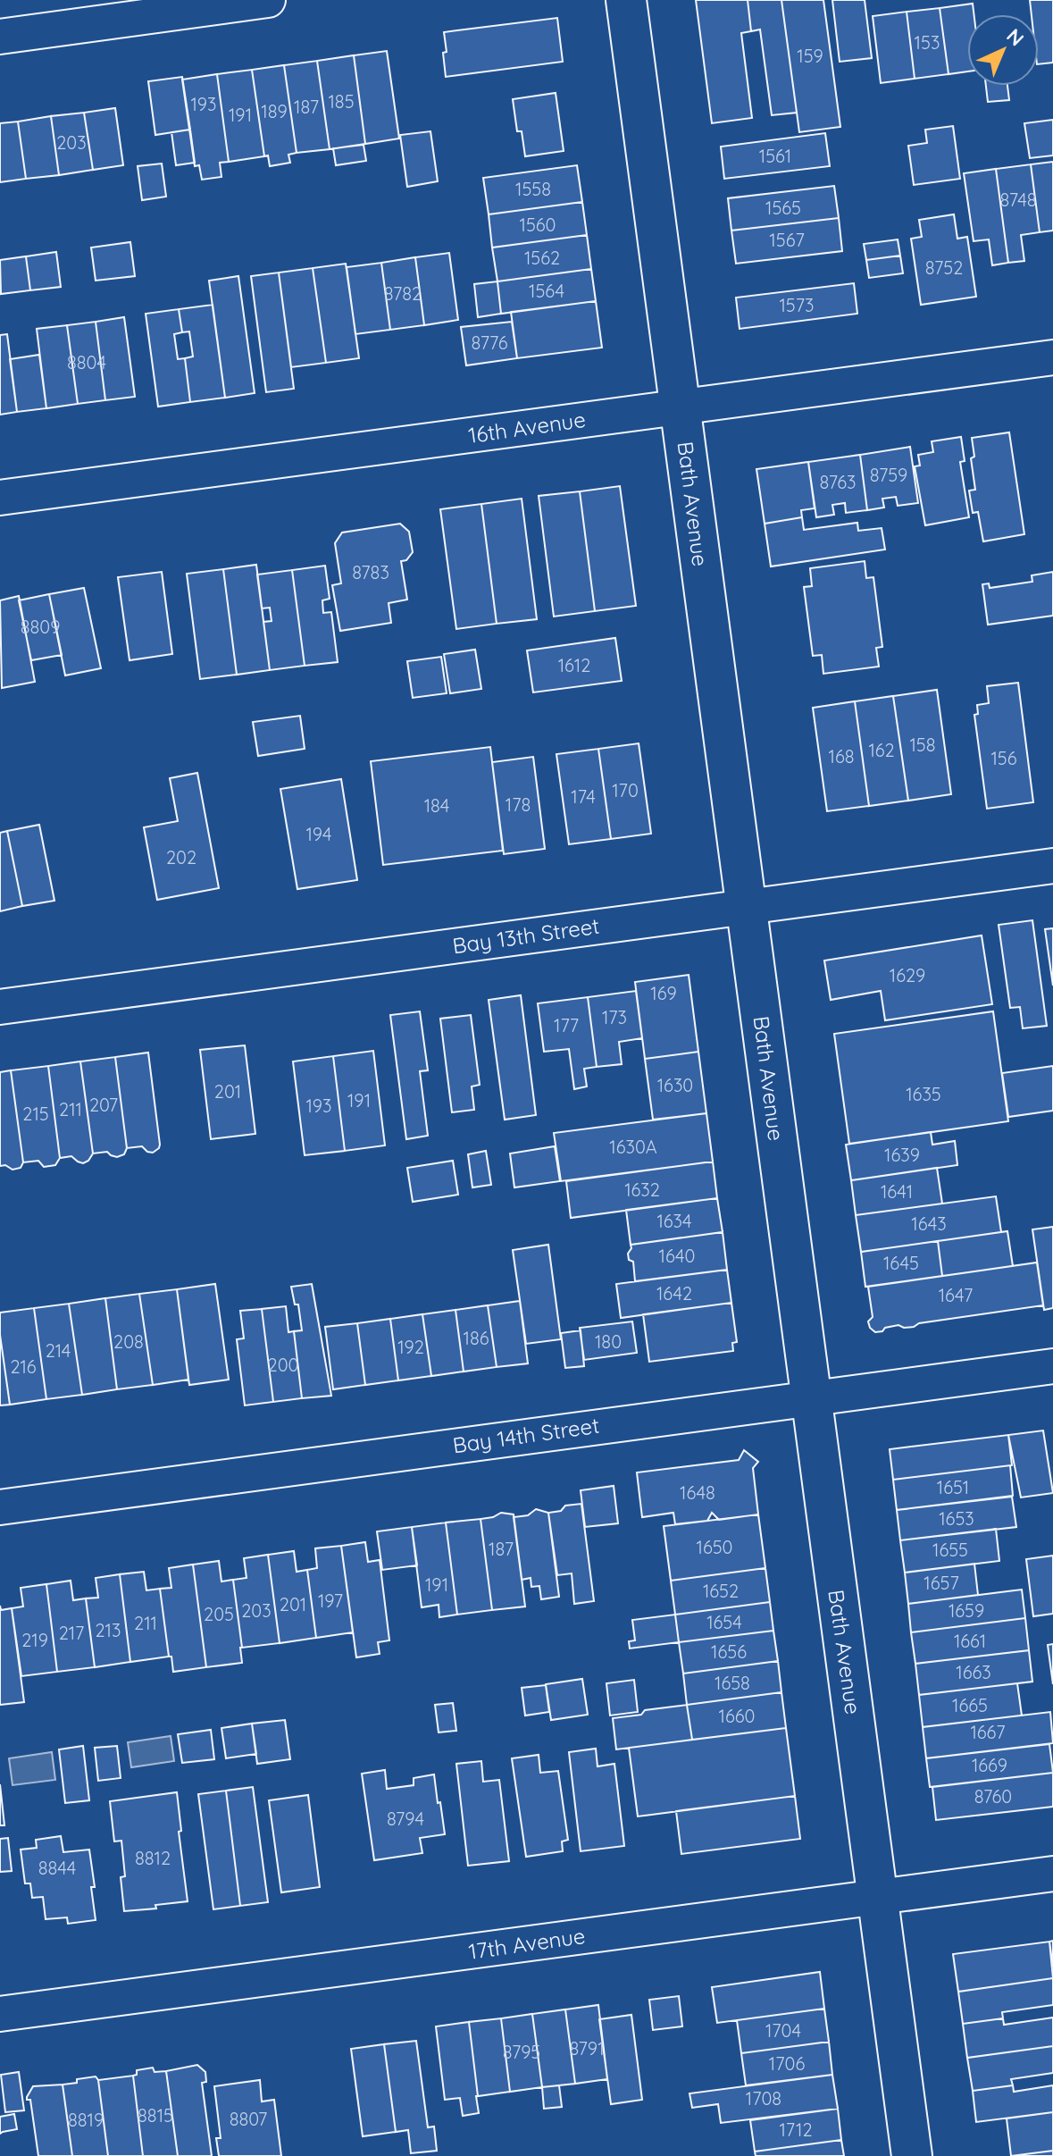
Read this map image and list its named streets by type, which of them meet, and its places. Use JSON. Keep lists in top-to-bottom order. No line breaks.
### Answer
{"streets":{"street":["16th Avenue","Bath Avenue","Bay 13th Street","Bay 14th Street","17th Avenue"]},"crossings":[["16th Avenue","Bath Avenue"],["Bath Avenue","Bay 13th Street"],["Bath Avenue","Bay 14th Street"],["Bath Avenue","17th Avenue"]],"house_numbers":["153","159","185","193","187","189","191","203","1561","1558","8748","1565","1560","1567","1562","8752","1564","8782","1573","8776","8804","8759","8763","8783","8809","1612","158","162","168","156","170","174","178","184","194","202","1629","169","173","177","1630","201","1635","191","207","193","211","215","1630A","1639","1632","1641","1634","1643","1640","1645","1642","1647","186","208","180","192","214","200","216","1651","1648","1653","1650","187","1655","1657","191","1652","197","201","203","1659","205","1654","211","213","217","219","1661","1656","1663","1658","1665","1660","1667","1669","8760","8794","8812","8844","1704","8791","8795","1706","1708","8815","8807","8819","1712"],"north":"top right"}
